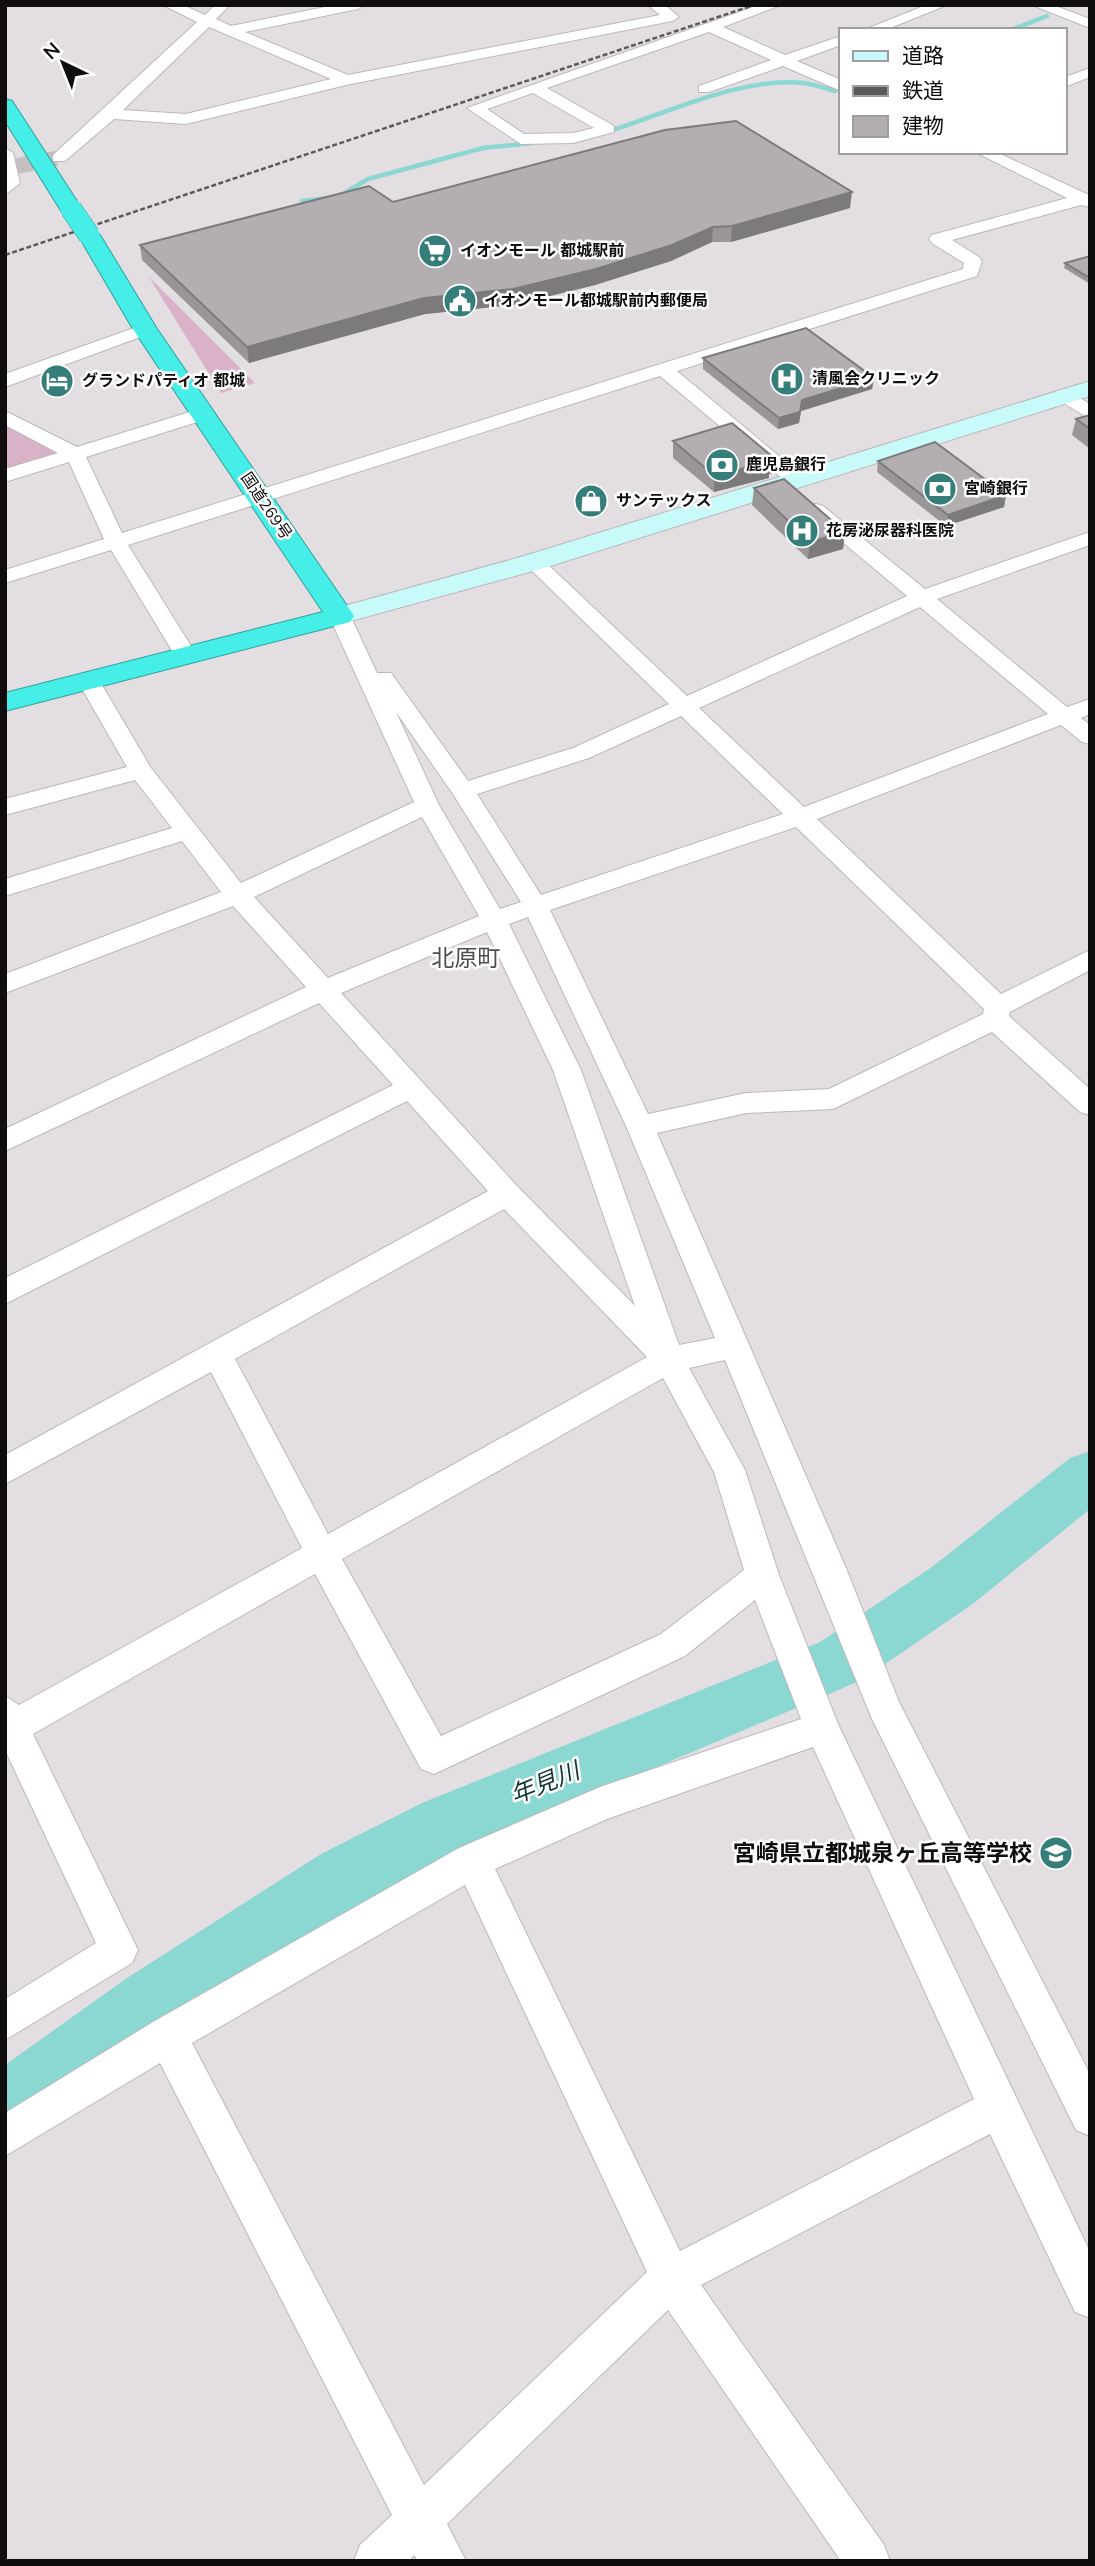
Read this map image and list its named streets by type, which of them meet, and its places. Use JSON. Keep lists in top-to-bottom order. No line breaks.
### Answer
{"streets":{"highway":["国道269号"]},"districts":["北原町"],"water":["年見川"],"places":{"supermarket":["イオンモール 都城駅前"],"public building":["イオンモール都城駅前内郵便局"],"hospital":["清風会クリニック","花房泌尿器科医院"],"hotel":["グランドパティオ 都城"],"bank":["鹿児島銀行","宮崎銀行"],"shop":["サンテックス"],"school or university":["宮崎県立都城泉ヶ丘高等学校"]},"legend":["道路","鉄道","建物"],"north":"top left"}
